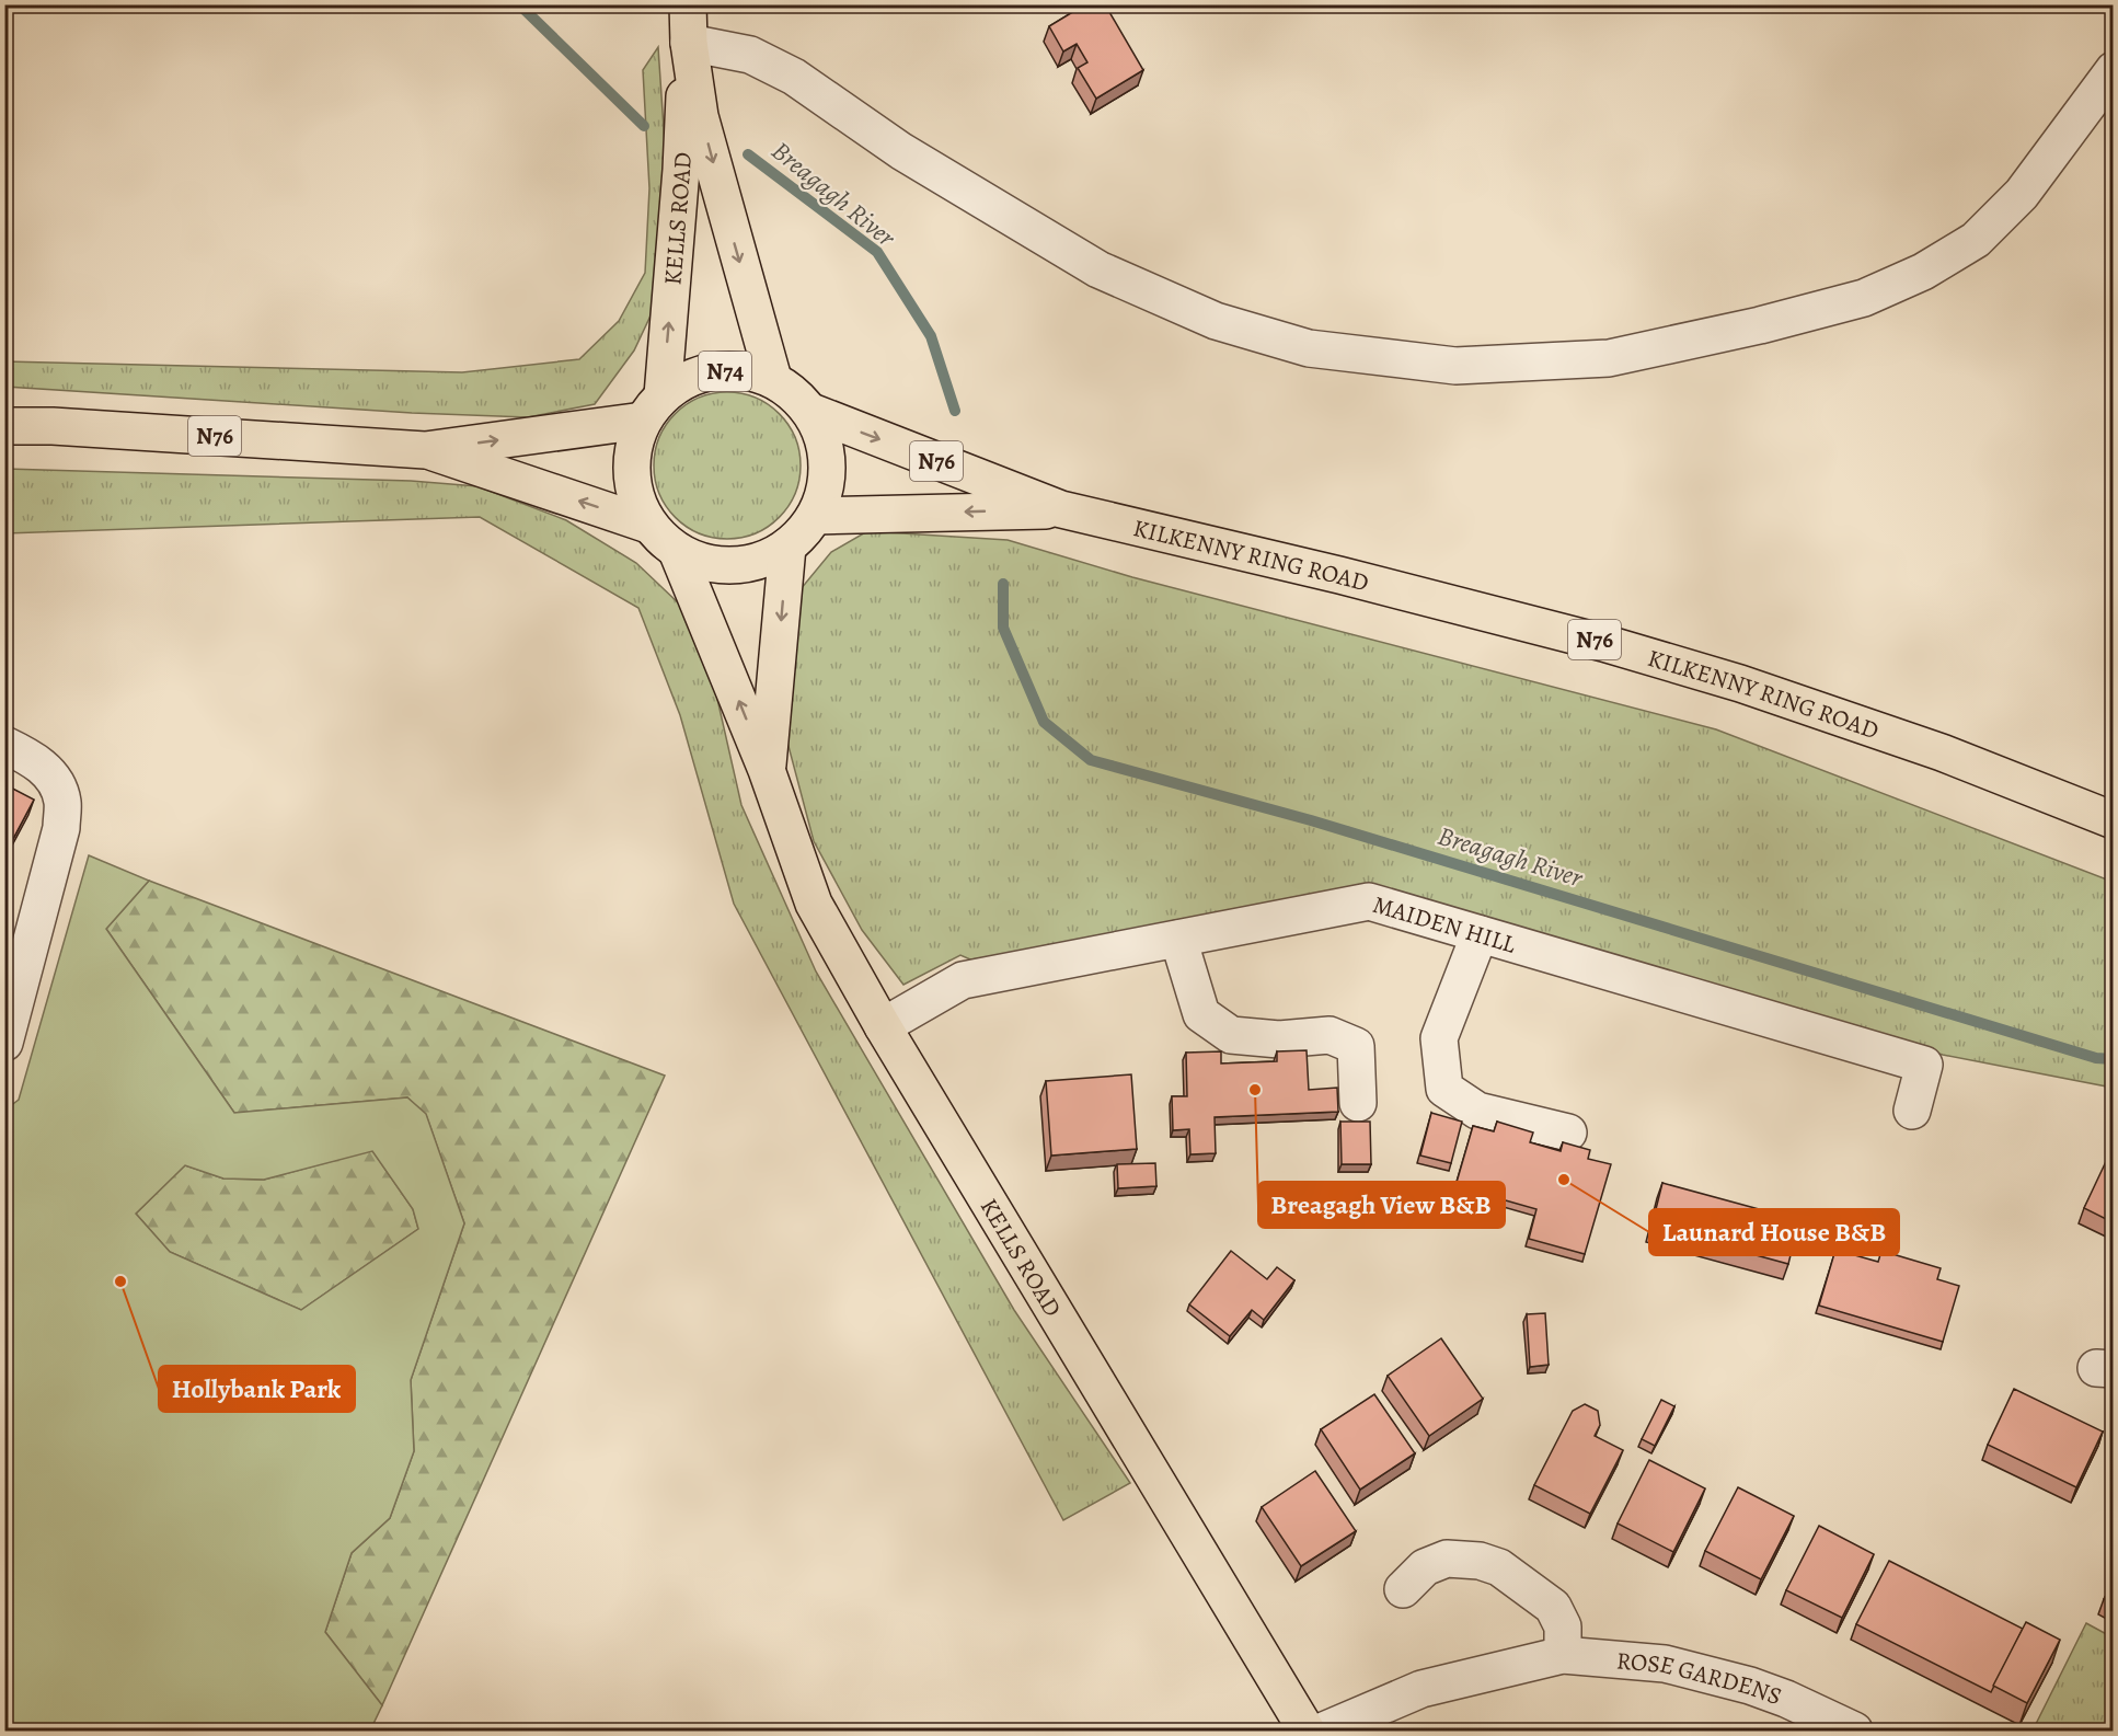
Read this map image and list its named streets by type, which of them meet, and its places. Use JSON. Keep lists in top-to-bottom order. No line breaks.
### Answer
{"streets":{"main road":["KELLS ROAD","N74","N76","KILKENNY RING ROAD"],"street":["MAIDEN HILL","ROSE GARDENS"]},"crossings":[["KELLS ROAD","N74"],["KELLS ROAD","N76"],["KELLS ROAD","KILKENNY RING ROAD"],["KELLS ROAD","MAIDEN HILL"],["N74","N76"],["N74","KILKENNY RING ROAD"],["N76","KILKENNY RING ROAD"]],"water":["Breagagh River"],"places":["Breagagh View B&B","Launard House B&B","Hollybank Park"]}
